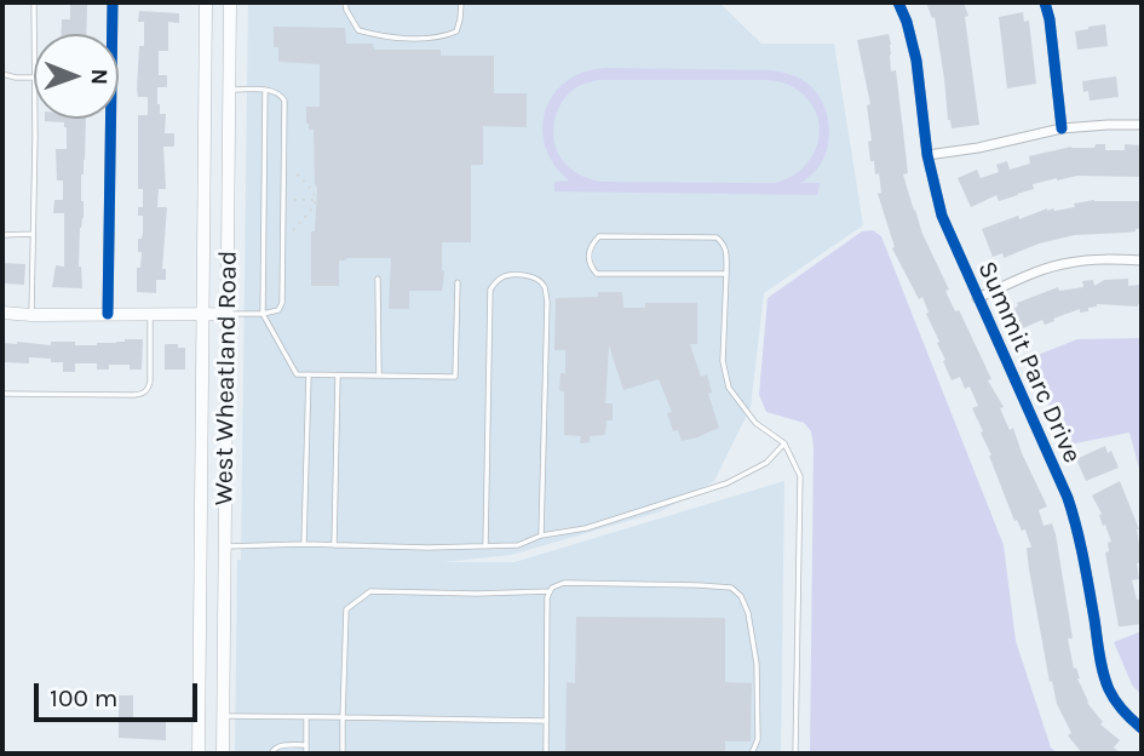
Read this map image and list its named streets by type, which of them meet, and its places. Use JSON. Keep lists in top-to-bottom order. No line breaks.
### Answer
{"streets":{"main road":["West Wheatland Road"],"street":["Summit Parc Drive"]},"scale_bar":"100 m","north":"right"}
